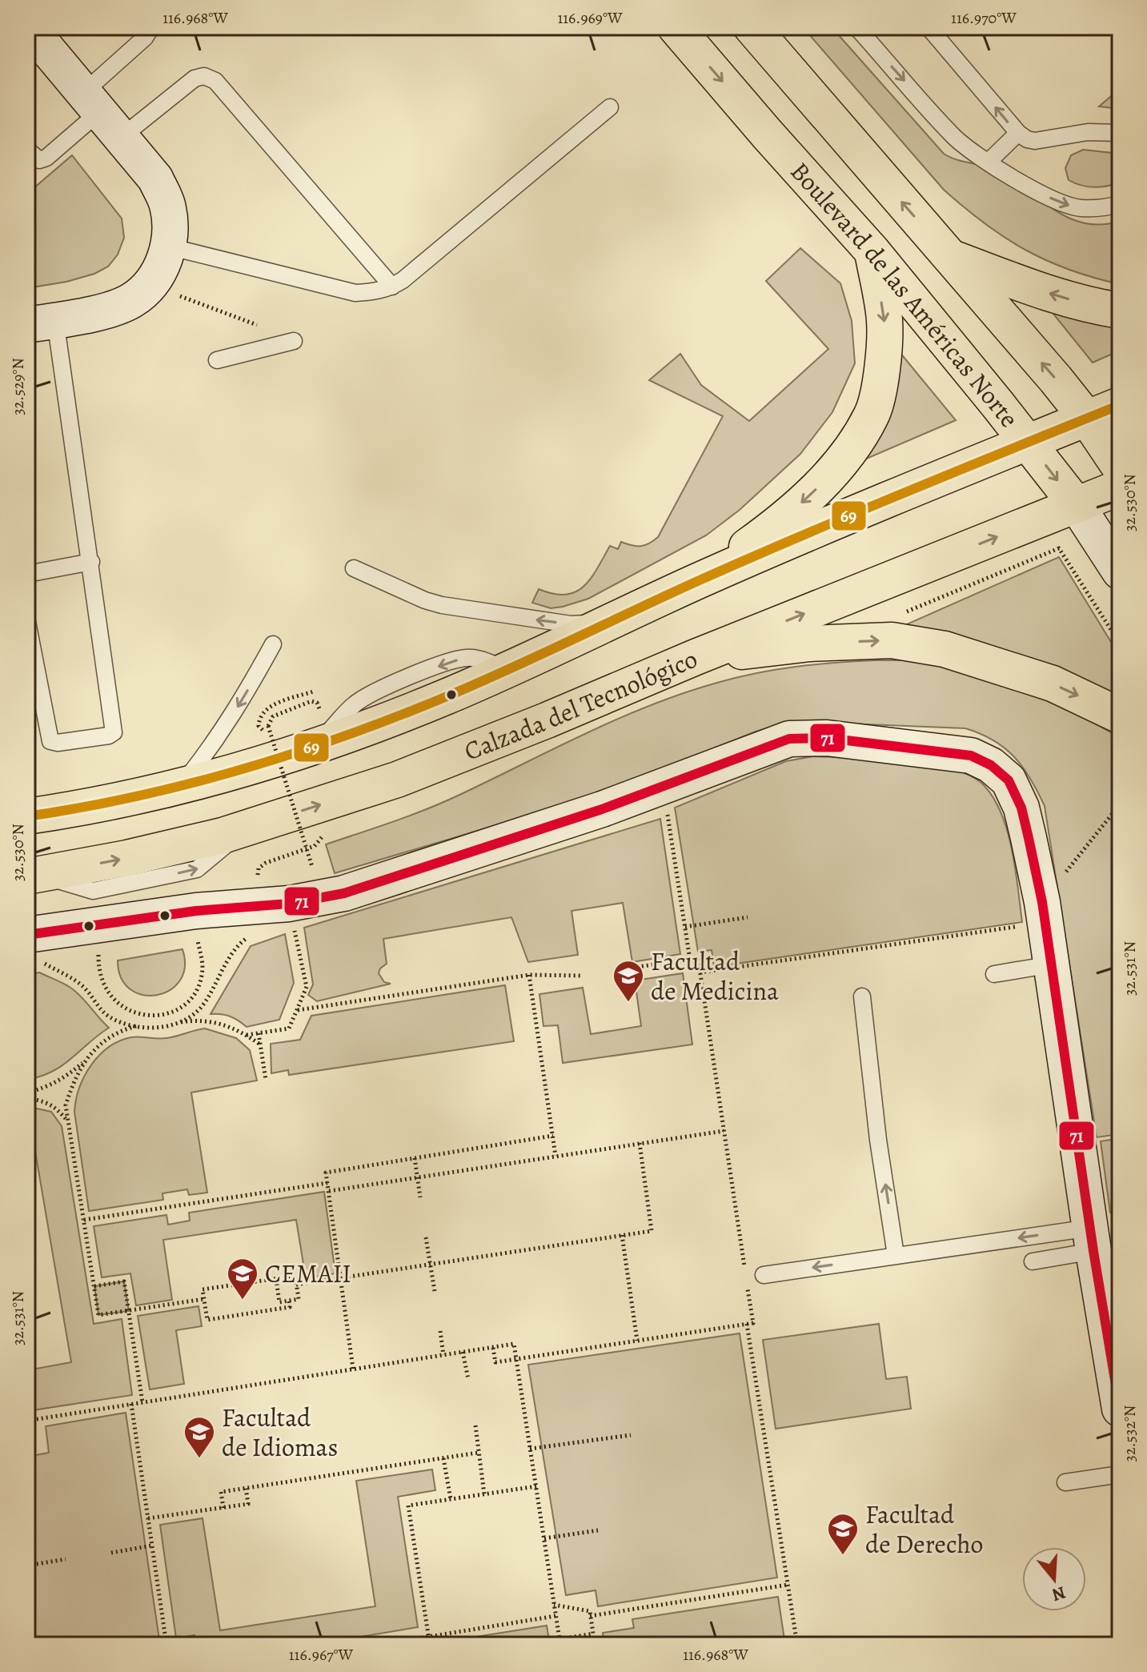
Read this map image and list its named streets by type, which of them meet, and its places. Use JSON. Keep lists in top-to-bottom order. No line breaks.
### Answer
{"streets":{"main road":["Boulevard de las Américas Norte","Calzada del Tecnológico"]},"crossings":[["Boulevard de las Américas Norte","Calzada del Tecnológico"]],"places":{"school or university":["Facultad de Medicina","CEMAII","Facultad de Idiomas","Facultad de Derecho"]},"lines":["transit line 69","transit line 71"],"north":"bottom","coordinates":["116.968°W","116.969°W","116.970°W","32.529°N","32.530°N","32.531°N","32.532°N","116.967°W"]}
